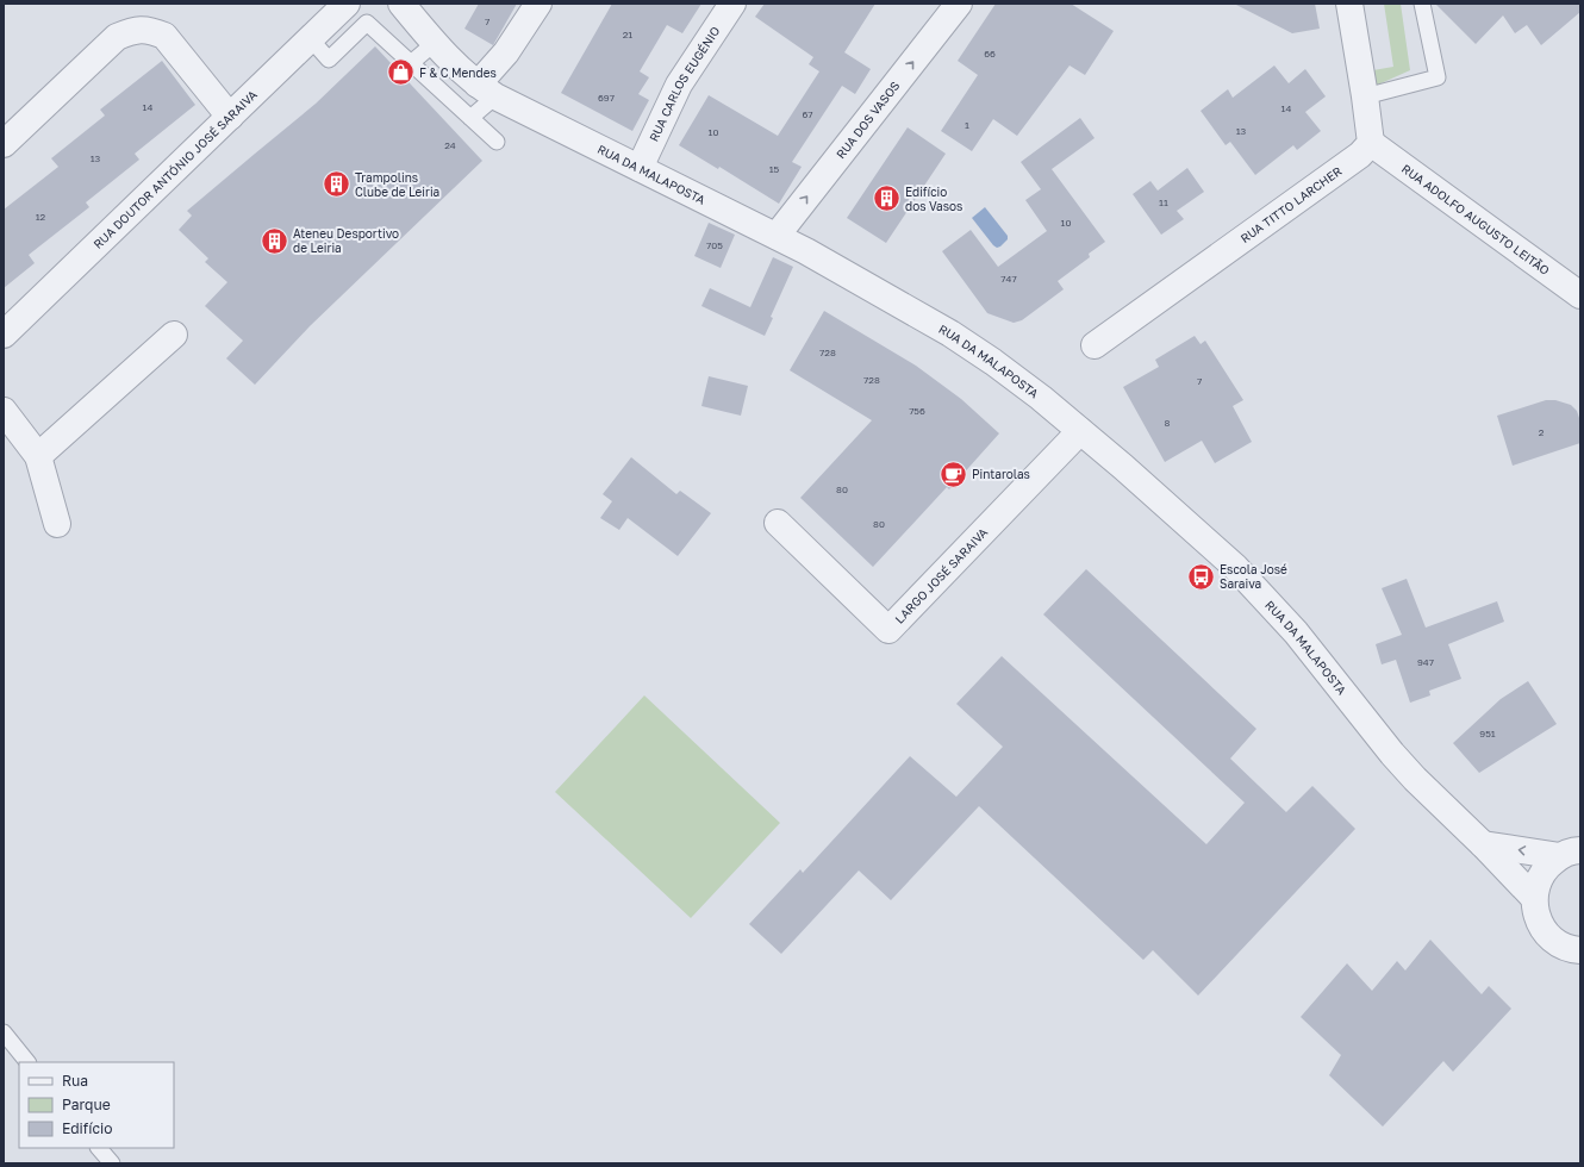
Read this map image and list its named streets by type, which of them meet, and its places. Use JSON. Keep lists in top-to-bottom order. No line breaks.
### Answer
{"streets":{"street":["RUA CARLOS EUGÉNIO","RUA DOS VASOS","RUA DOUTOR ANTÓNIO JOSÉ SARAIVA","RUA DA MALAPOSTA","RUA TITTO LARCHER","RUA ADOLFO AUGUSTO LEITÃO","LARGO JOSÉ SARAIVA"]},"crossings":[["RUA CARLOS EUGÉNIO","RUA DA MALAPOSTA"],["RUA DOS VASOS","RUA DA MALAPOSTA"],["RUA DA MALAPOSTA","LARGO JOSÉ SARAIVA"],["RUA TITTO LARCHER","RUA ADOLFO AUGUSTO LEITÃO"]],"one_way":["RUA DOS VASOS"],"places":{"shop":["F & C Mendes"],"building":["Trampolins Clube de Leiria","Edifício dos Vasos","Ateneu Desportivo de Leiria"],"cafe":["Pintarolas"],"bus stop":["Escola José Saraiva"]},"house_numbers":["7","21","66","697","14","14","67","1","13","10","24","13","15","11","12","10","705","747","728","728","7","756","8","2","80","80","947","951"],"legend":["Rua","Parque","Edifício"]}
